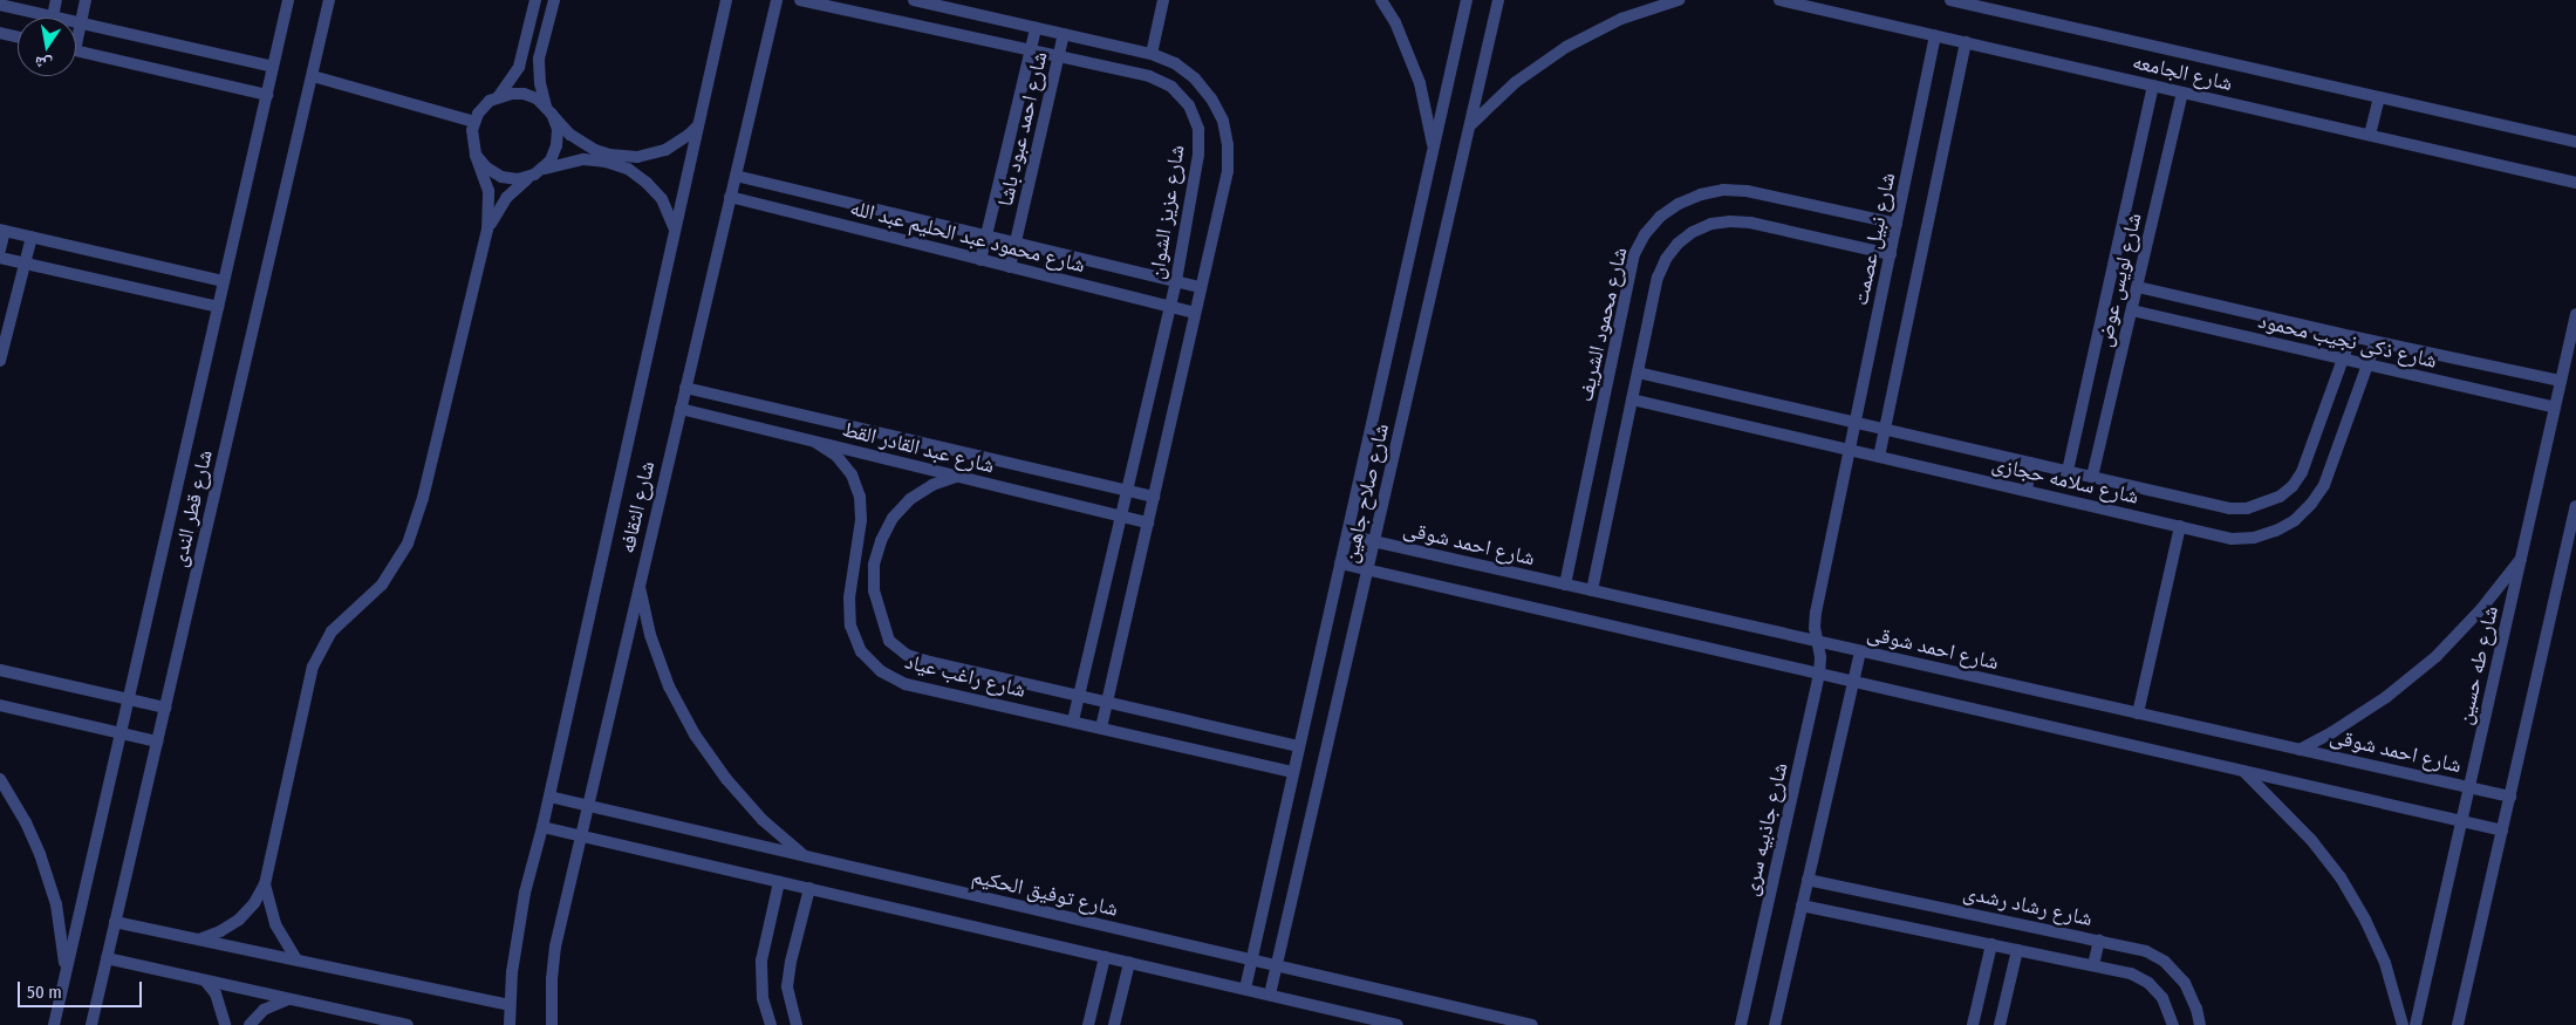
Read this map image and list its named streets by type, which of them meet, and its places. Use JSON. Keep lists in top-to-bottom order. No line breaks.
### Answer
{"streets":{"street":["شارع الجامعه","شارع احمد عبود باشا","شارع عزيز الشوان","شارع محمود عبد الحليم عبد الله","شارع نبيل عصمت","شارع لويس عوض","شارع محمود الشريف","شارع ذكى نجيب محمود","شارع عبد القادر القط","شارع سلامه حجازى","شارع صلاح جاهين","شارع الثقافه","شارع قطر الندى","شارع احمد شوقى","شارع طه حسين","شارع راغب عياد","شارع جاذبيه سرى","شارع توفيق الحكيم","شارع رشاد رشدى"]},"crossings":[["شارع الجامعه","شارع نبيل عصمت"],["شارع الجامعه","شارع لويس عوض"],["شارع احمد عبود باشا","شارع عزيز الشوان"],["شارع احمد عبود باشا","شارع محمود عبد الحليم عبد الله"],["شارع عزيز الشوان","شارع محمود عبد الحليم عبد الله"],["شارع عزيز الشوان","شارع عبد القادر القط"],["شارع عزيز الشوان","شارع راغب عياد"],["شارع محمود عبد الحليم عبد الله","شارع الثقافه"],["شارع نبيل عصمت","شارع محمود الشريف"],["شارع نبيل عصمت","شارع سلامه حجازى"],["شارع نبيل عصمت","شارع احمد شوقى"],["شارع نبيل عصمت","شارع جاذبيه سرى"],["شارع لويس عوض","شارع ذكى نجيب محمود"],["شارع لويس عوض","شارع سلامه حجازى"],["شارع محمود الشريف","شارع سلامه حجازى"],["شارع محمود الشريف","شارع احمد شوقى"],["شارع ذكى نجيب محمود","شارع سلامه حجازى"],["شارع ذكى نجيب محمود","شارع طه حسين"],["شارع عبد القادر القط","شارع الثقافه"],["شارع عبد القادر القط","شارع راغب عياد"],["شارع صلاح جاهين","شارع احمد شوقى"],["شارع صلاح جاهين","شارع راغب عياد"],["شارع صلاح جاهين","شارع توفيق الحكيم"],["شارع الثقافه","شارع توفيق الحكيم"],["شارع احمد شوقى","شارع طه حسين"],["شارع احمد شوقى","شارع جاذبيه سرى"]],"scale_bar":"50 m","north":"bottom"}
